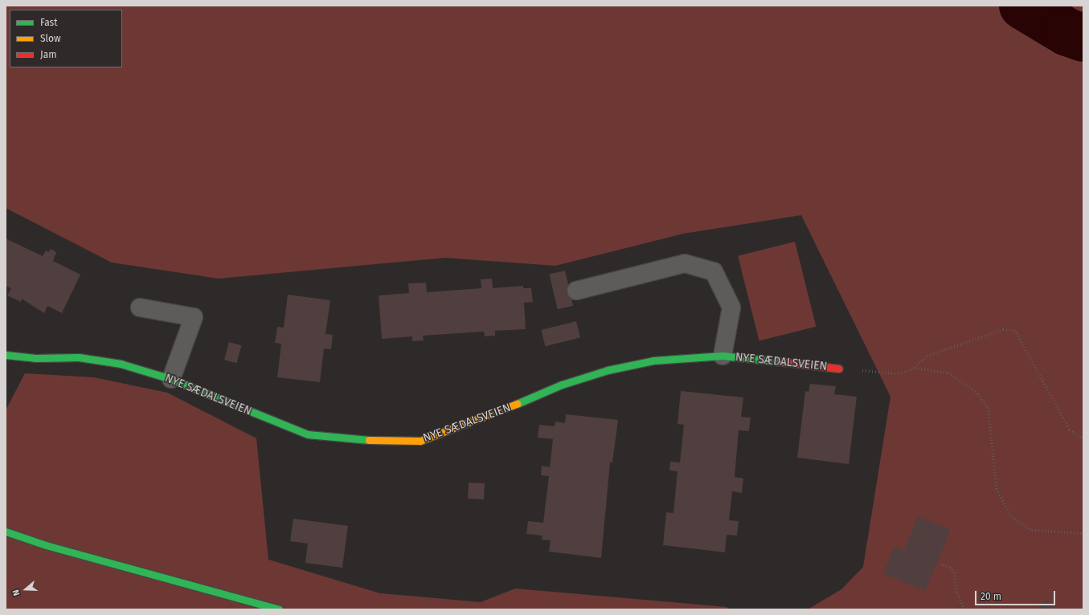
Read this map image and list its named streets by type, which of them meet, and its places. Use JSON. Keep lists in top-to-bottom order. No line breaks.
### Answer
{"streets":{"street":["NYE SÆDALSVEIEN"]},"legend":["Fast","Slow","Jam"],"scale_bar":"20 m","north":"left"}
